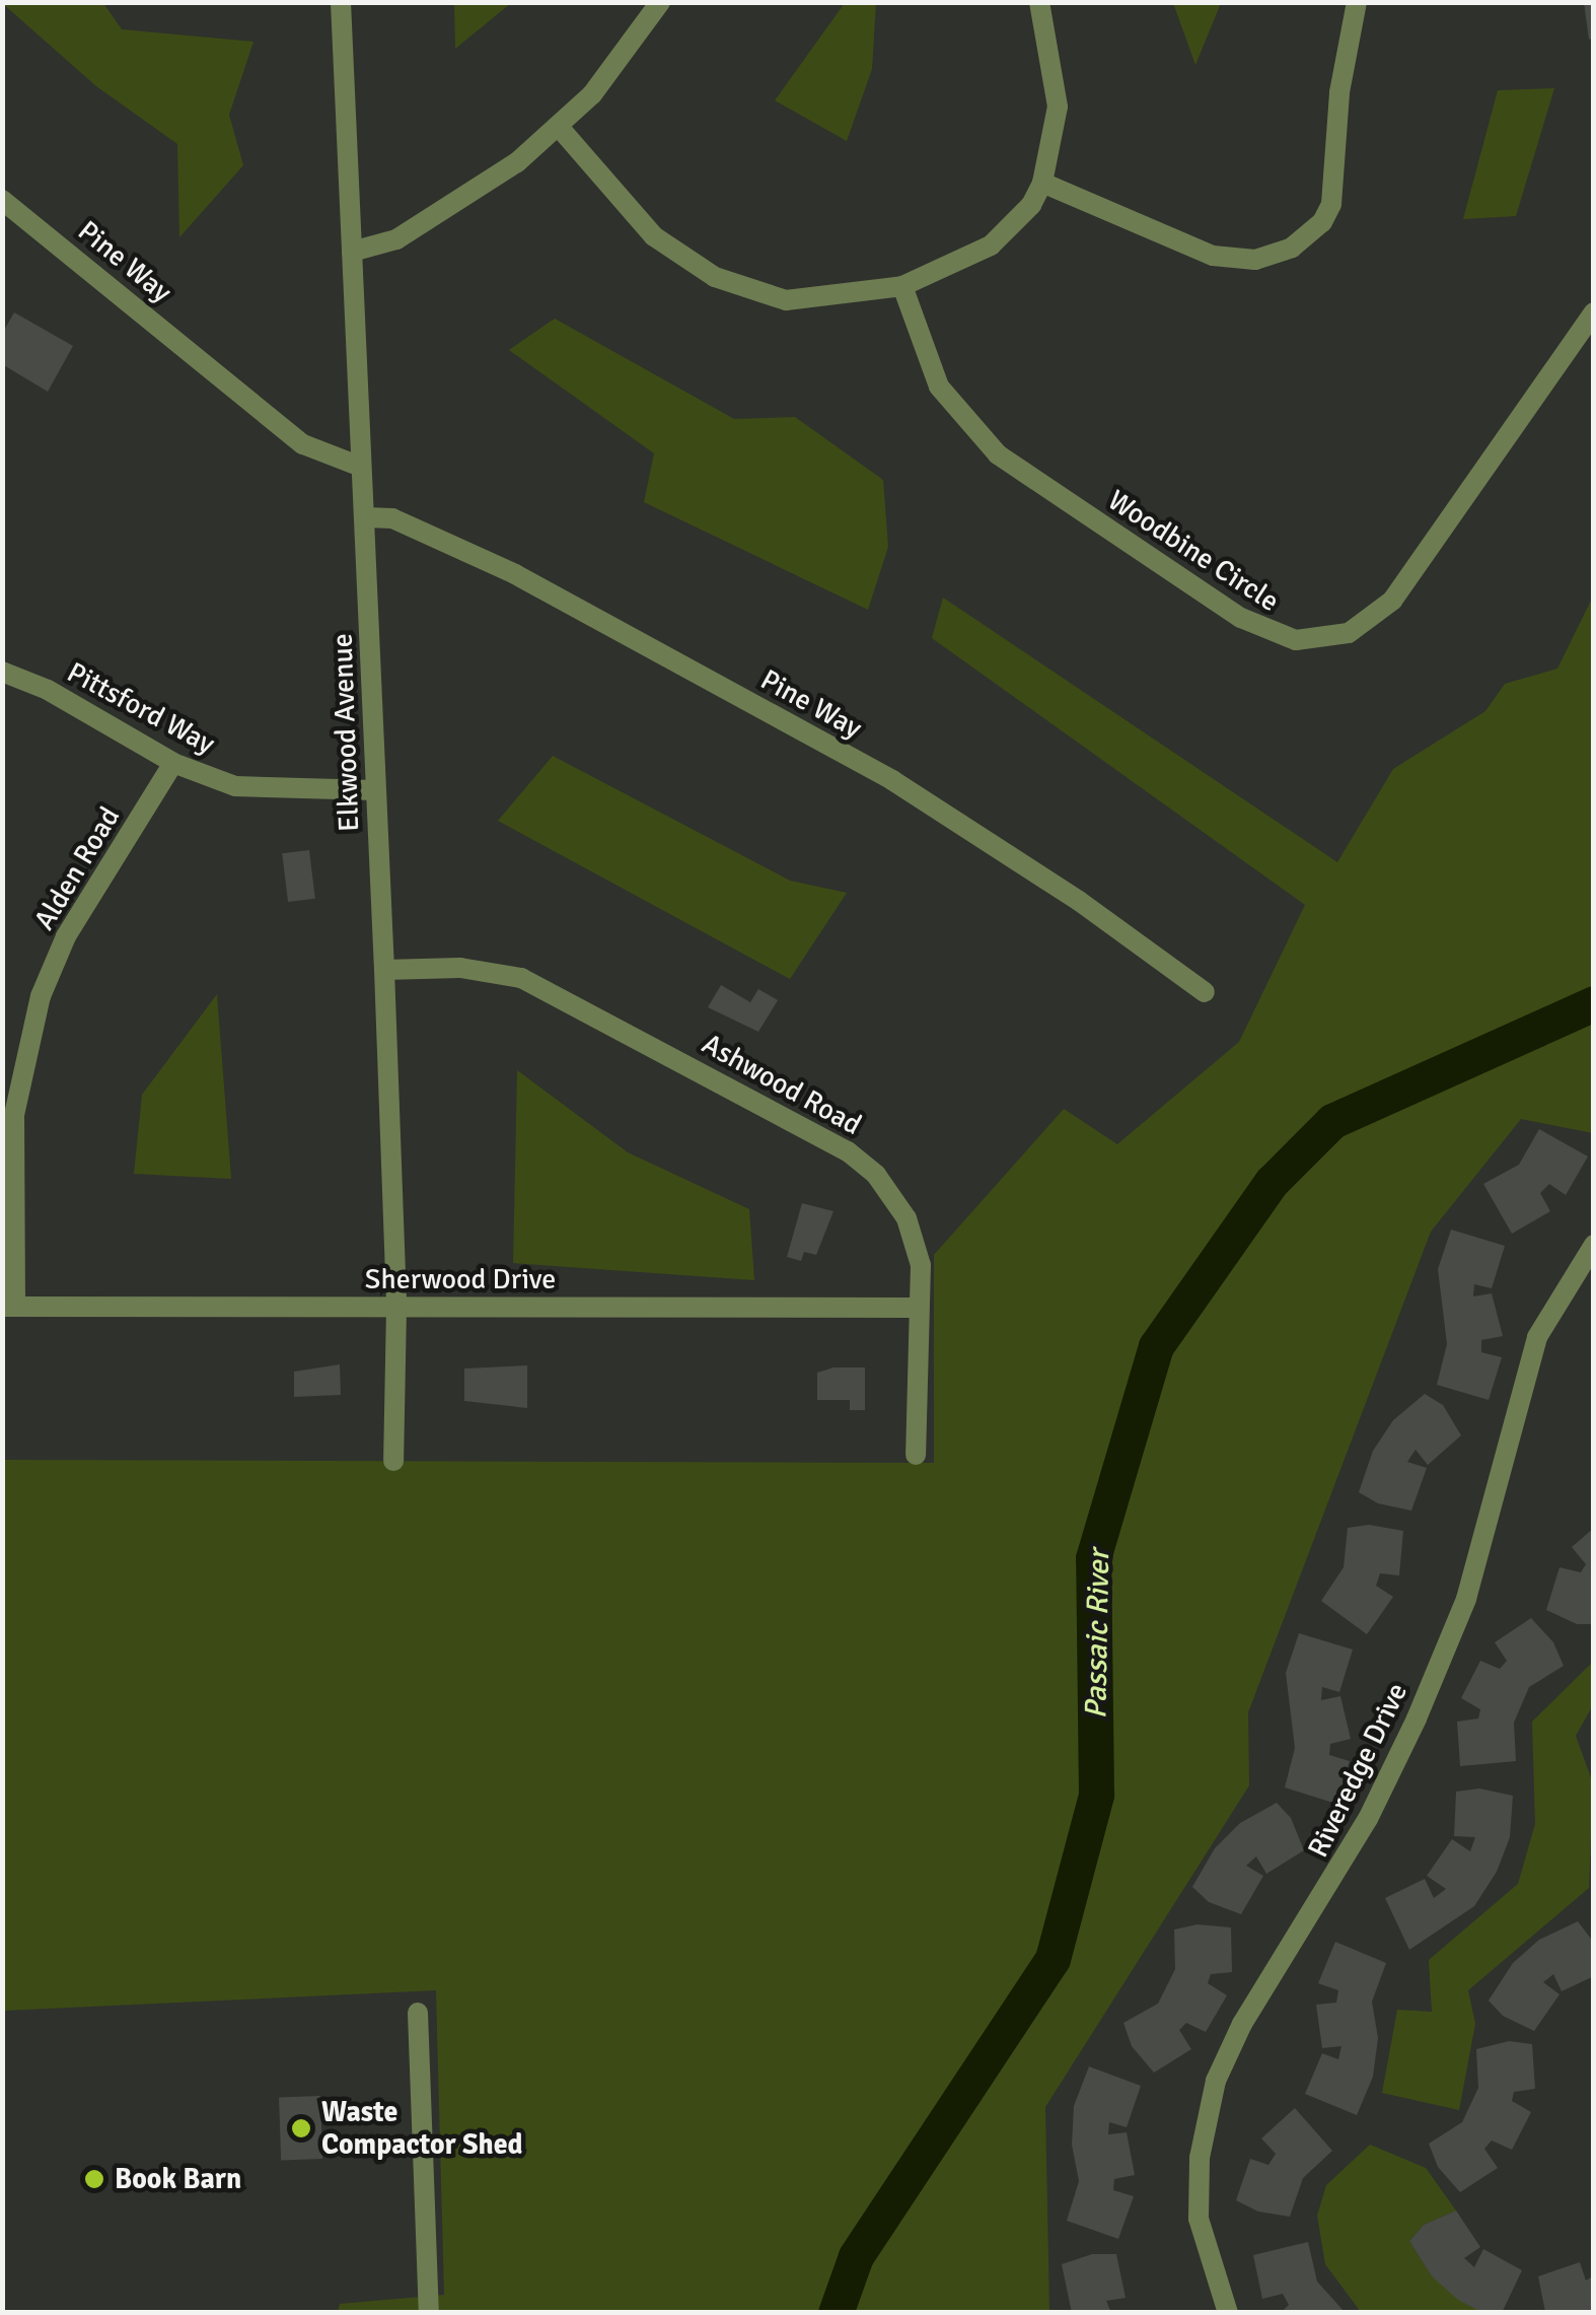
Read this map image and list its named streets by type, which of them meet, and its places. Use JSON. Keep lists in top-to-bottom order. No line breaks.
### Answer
{"streets":{"street":["Pine Way","Woodbine Circle","Pittsford Way","Elkwood Avenue","Alden Road","Ashwood Road","Sherwood Drive","Riveredge Drive"]},"crossings":[["Pine Way","Elkwood Avenue"],["Pittsford Way","Elkwood Avenue"],["Pittsford Way","Alden Road"],["Elkwood Avenue","Ashwood Road"],["Elkwood Avenue","Sherwood Drive"],["Alden Road","Sherwood Drive"],["Ashwood Road","Sherwood Drive"]],"water":["Passaic River"],"places":["Waste Compactor Shed","Book Barn"]}
